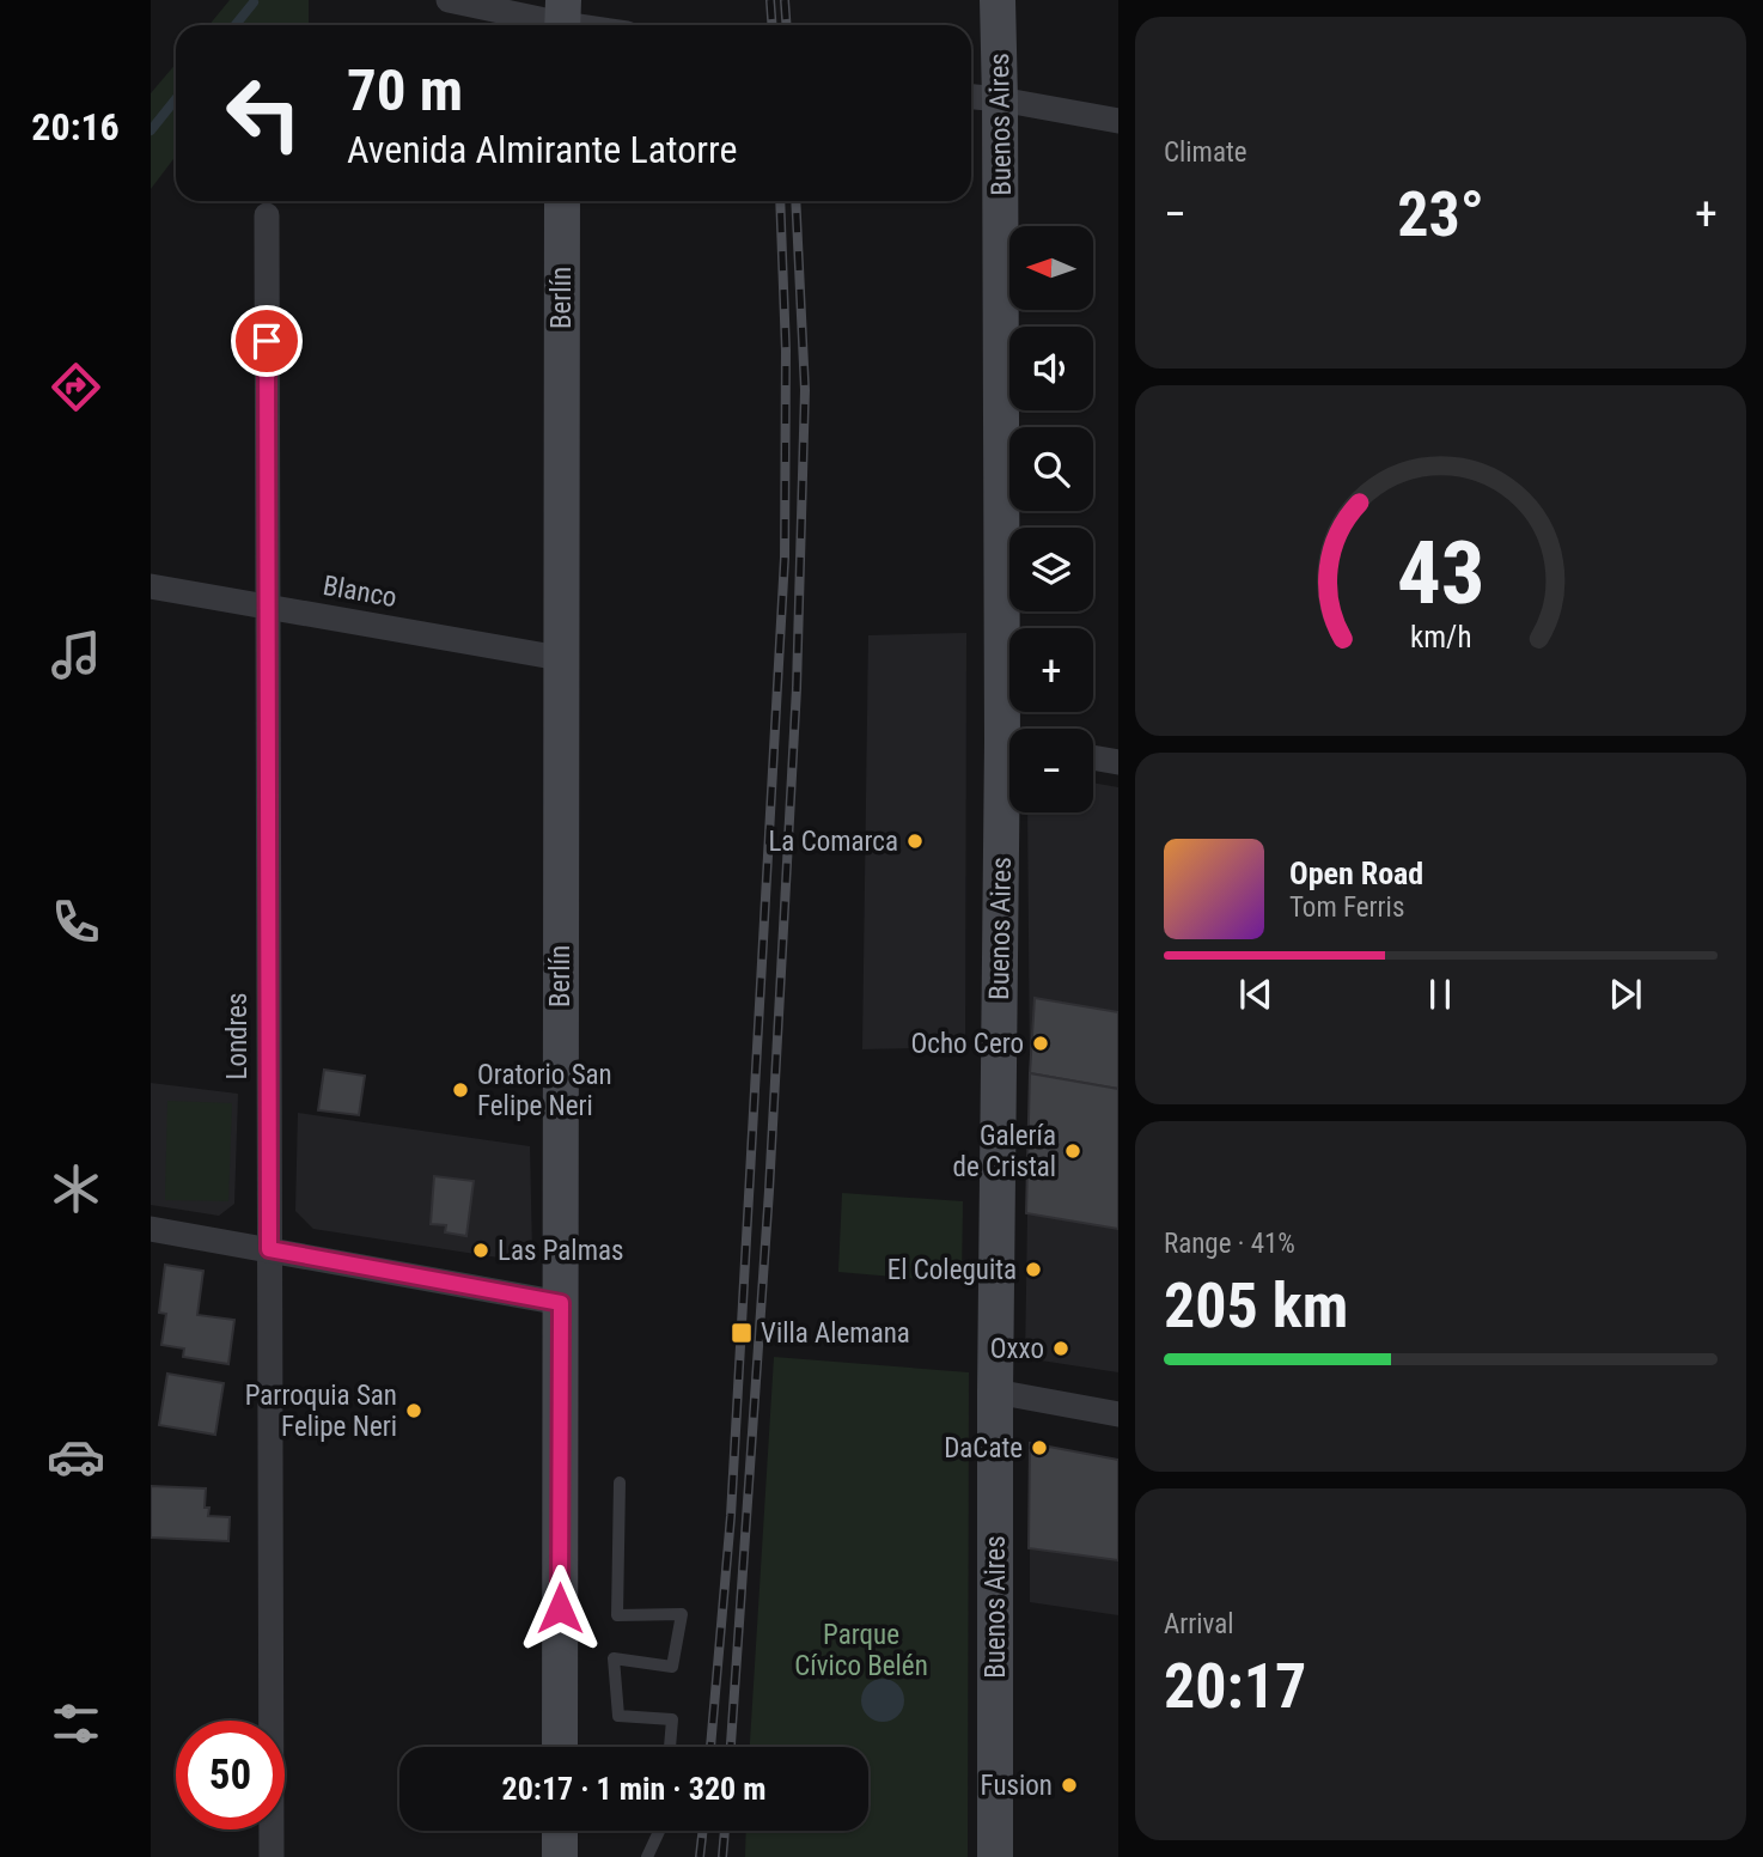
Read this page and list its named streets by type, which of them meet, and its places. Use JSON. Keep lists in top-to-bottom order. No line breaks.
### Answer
{"streets":{"street":["Buenos Aires","Berlín","Blanco","Londres"]},"crossings":[["Berlín","Blanco"],["Blanco","Londres"]],"parks":["Parque Cívico Belén"],"places":{"other":["La Comarca","Ocho Cero","Oratorio San Felipe Neri","Galería de Cristal","Las Palmas","El Coleguita","Oxxo","Parroquia San Felipe Neri","DaCate","Fusion"],"transit":["Villa Alemana"]},"north":"left","page":{"tabs":"20:16","tile":["Climate",["Range · 41%","205 km"],["Arrival","20:17"]],"turn":["70 m","Avenida Almirante Latorre"],"heat":["−","23°","+"],"map_buttons":["+","−"],"song":["Open Road","Tom Ferris"],"limit":"50","trip":"20:17 · 1 min · 320 m","gauge":["43","km/h"]}}
